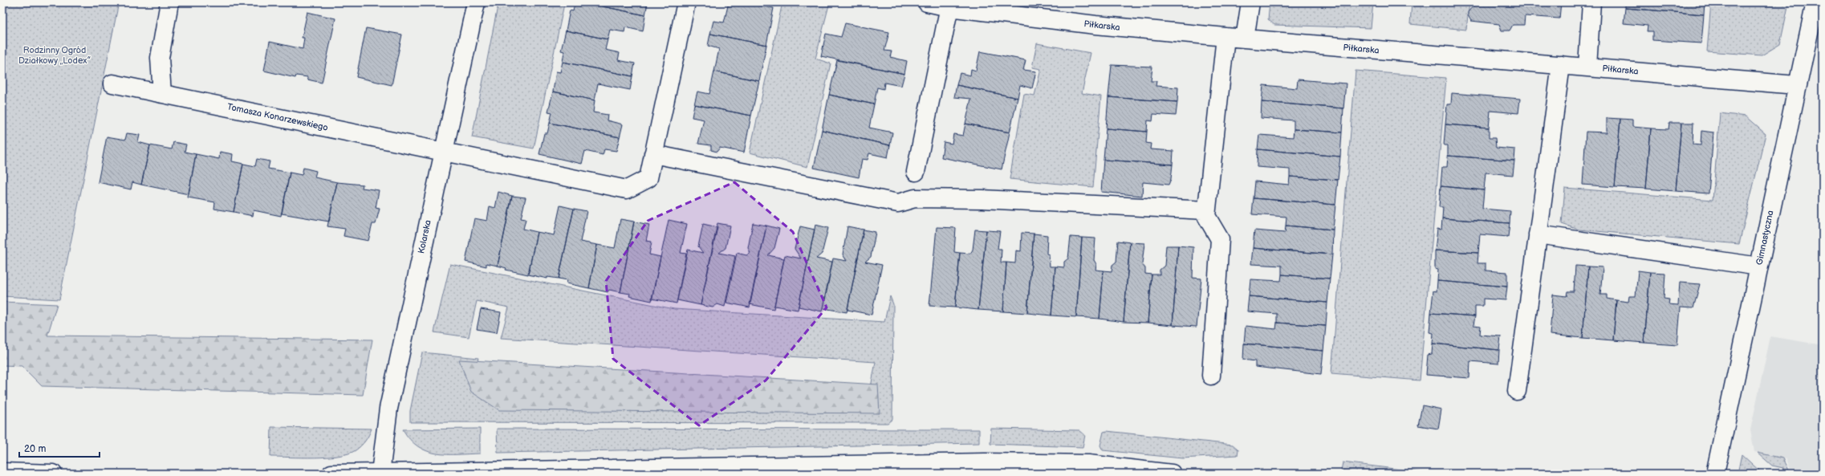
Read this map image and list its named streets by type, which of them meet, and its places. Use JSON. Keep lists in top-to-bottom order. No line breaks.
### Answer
{"streets":{"street":["Piłkarska","Tomasza Konarzewskiego","Kolarska","Gimnastyczna"]},"crossings":[["Piłkarska","Gimnastyczna"],["Tomasza Konarzewskiego","Kolarska"]],"parks":["Rodzinny Ogród Działkowy „Lodex”"],"scale_bar":"20 m"}
